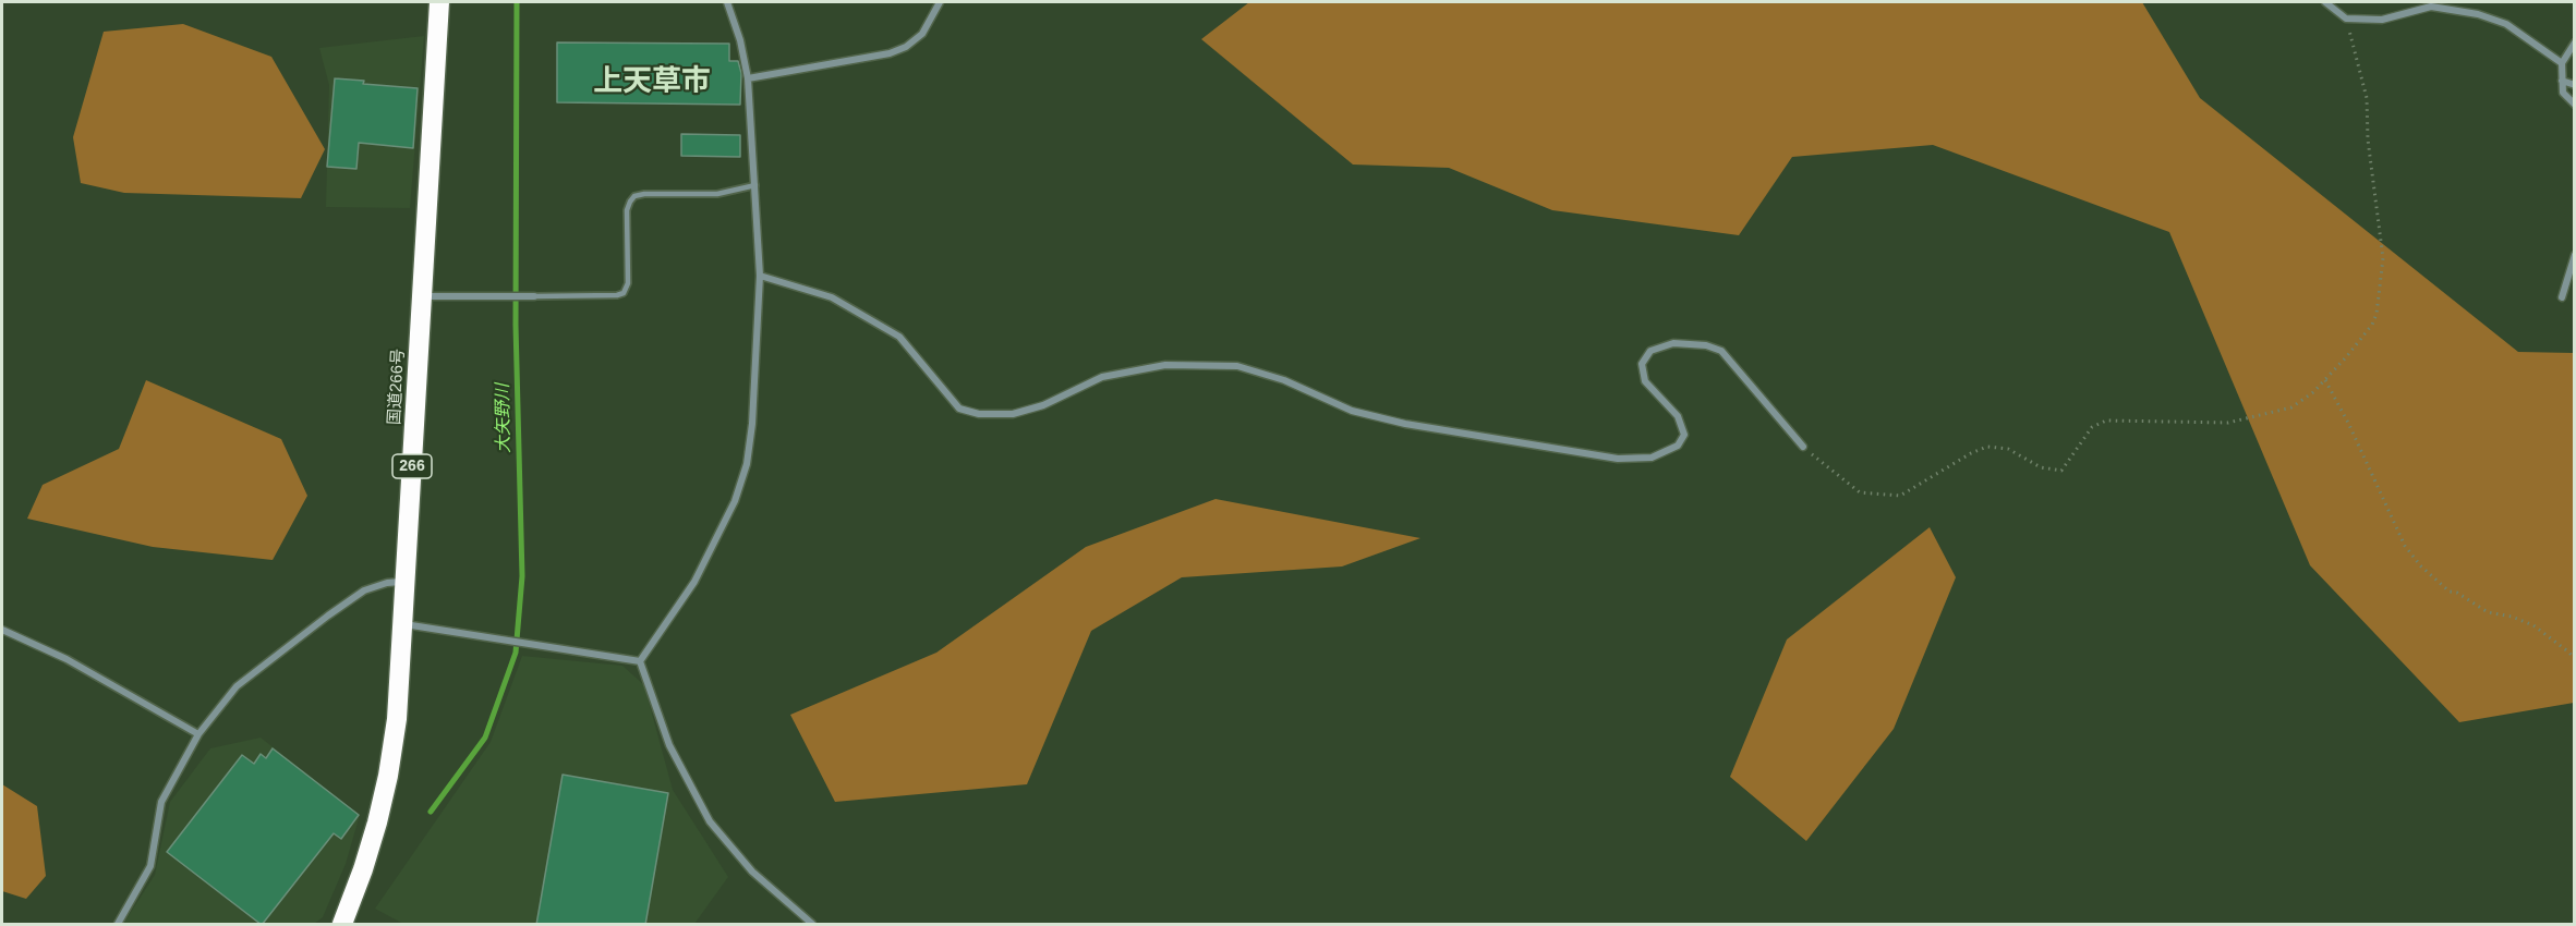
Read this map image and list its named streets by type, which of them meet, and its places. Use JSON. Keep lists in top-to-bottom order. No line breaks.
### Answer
{"streets":{"highway":["国道266号","266"]},"districts":["上天草市"],"water":["大矢野川"]}
